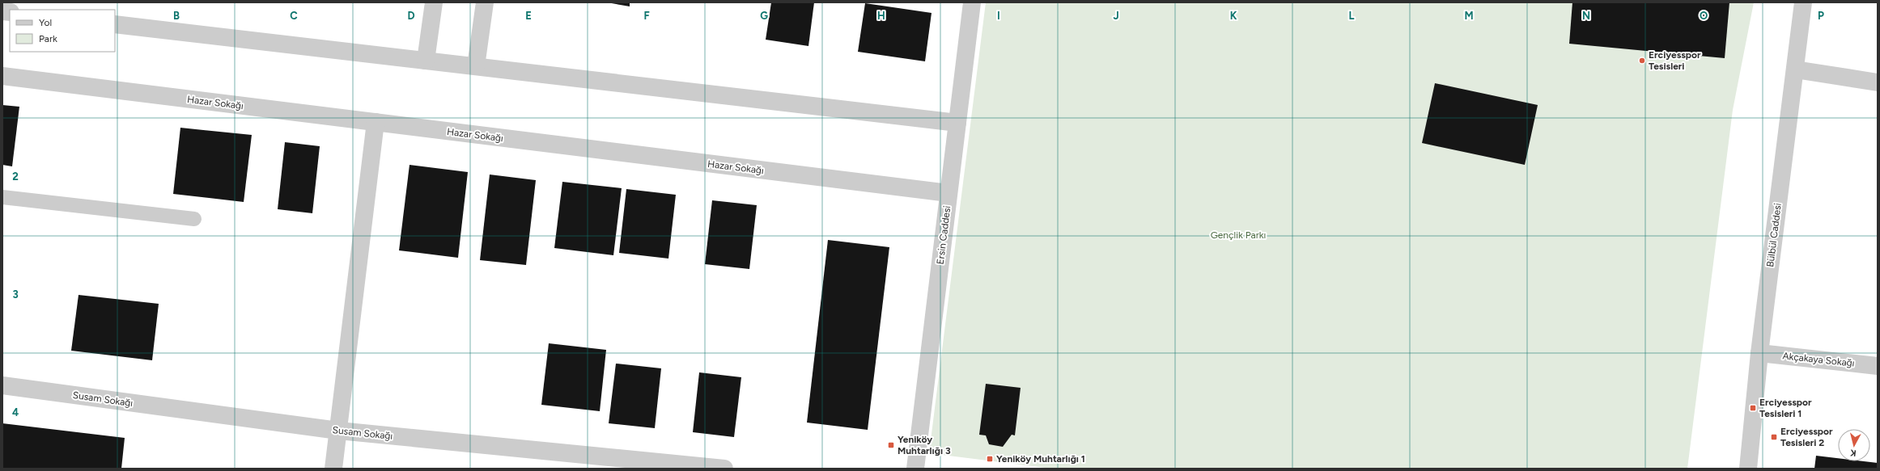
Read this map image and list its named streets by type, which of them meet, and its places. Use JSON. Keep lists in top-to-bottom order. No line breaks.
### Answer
{"streets":{"street":["Hazar Sokağı","Ersin Caddesi","Bülbül Caddesi","Akçakaya Sokağı","Susam Sokağı"]},"crossings":[["Hazar Sokağı","Ersin Caddesi"],["Bülbül Caddesi","Akçakaya Sokağı"]],"parks":["Gençlik Parkı"],"places":{"other":["Erciyesspor Tesisleri"],"transit":["Erciyesspor Tesisleri 1","Erciyesspor Tesisleri 2","Yeniköy Muhtarlığı 3","Yeniköy Muhtarlığı 1"]},"legend":["Yol","Park"],"north":"bottom","grid":{"columns":["B","C","D","E","F","G","H","I","J","K","L","M","N","O","P"],"rows":["2","3","4"]}}
